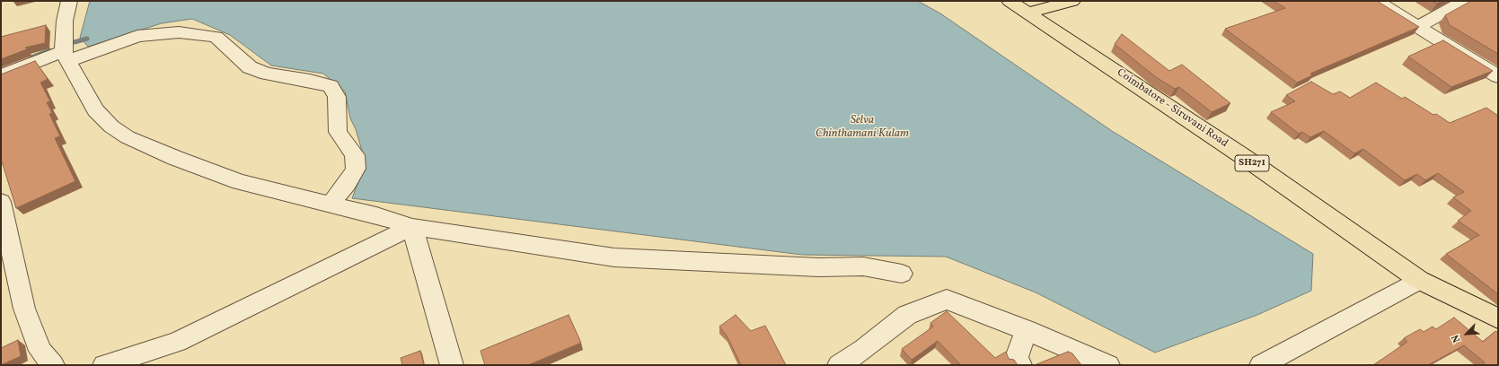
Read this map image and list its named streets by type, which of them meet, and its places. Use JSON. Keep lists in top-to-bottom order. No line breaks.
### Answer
{"streets":{"main road":["Coimbatore - Siruvani Road","SH271"]},"water":["Selva Chinthamani Kulam"],"north":"bottom left"}
